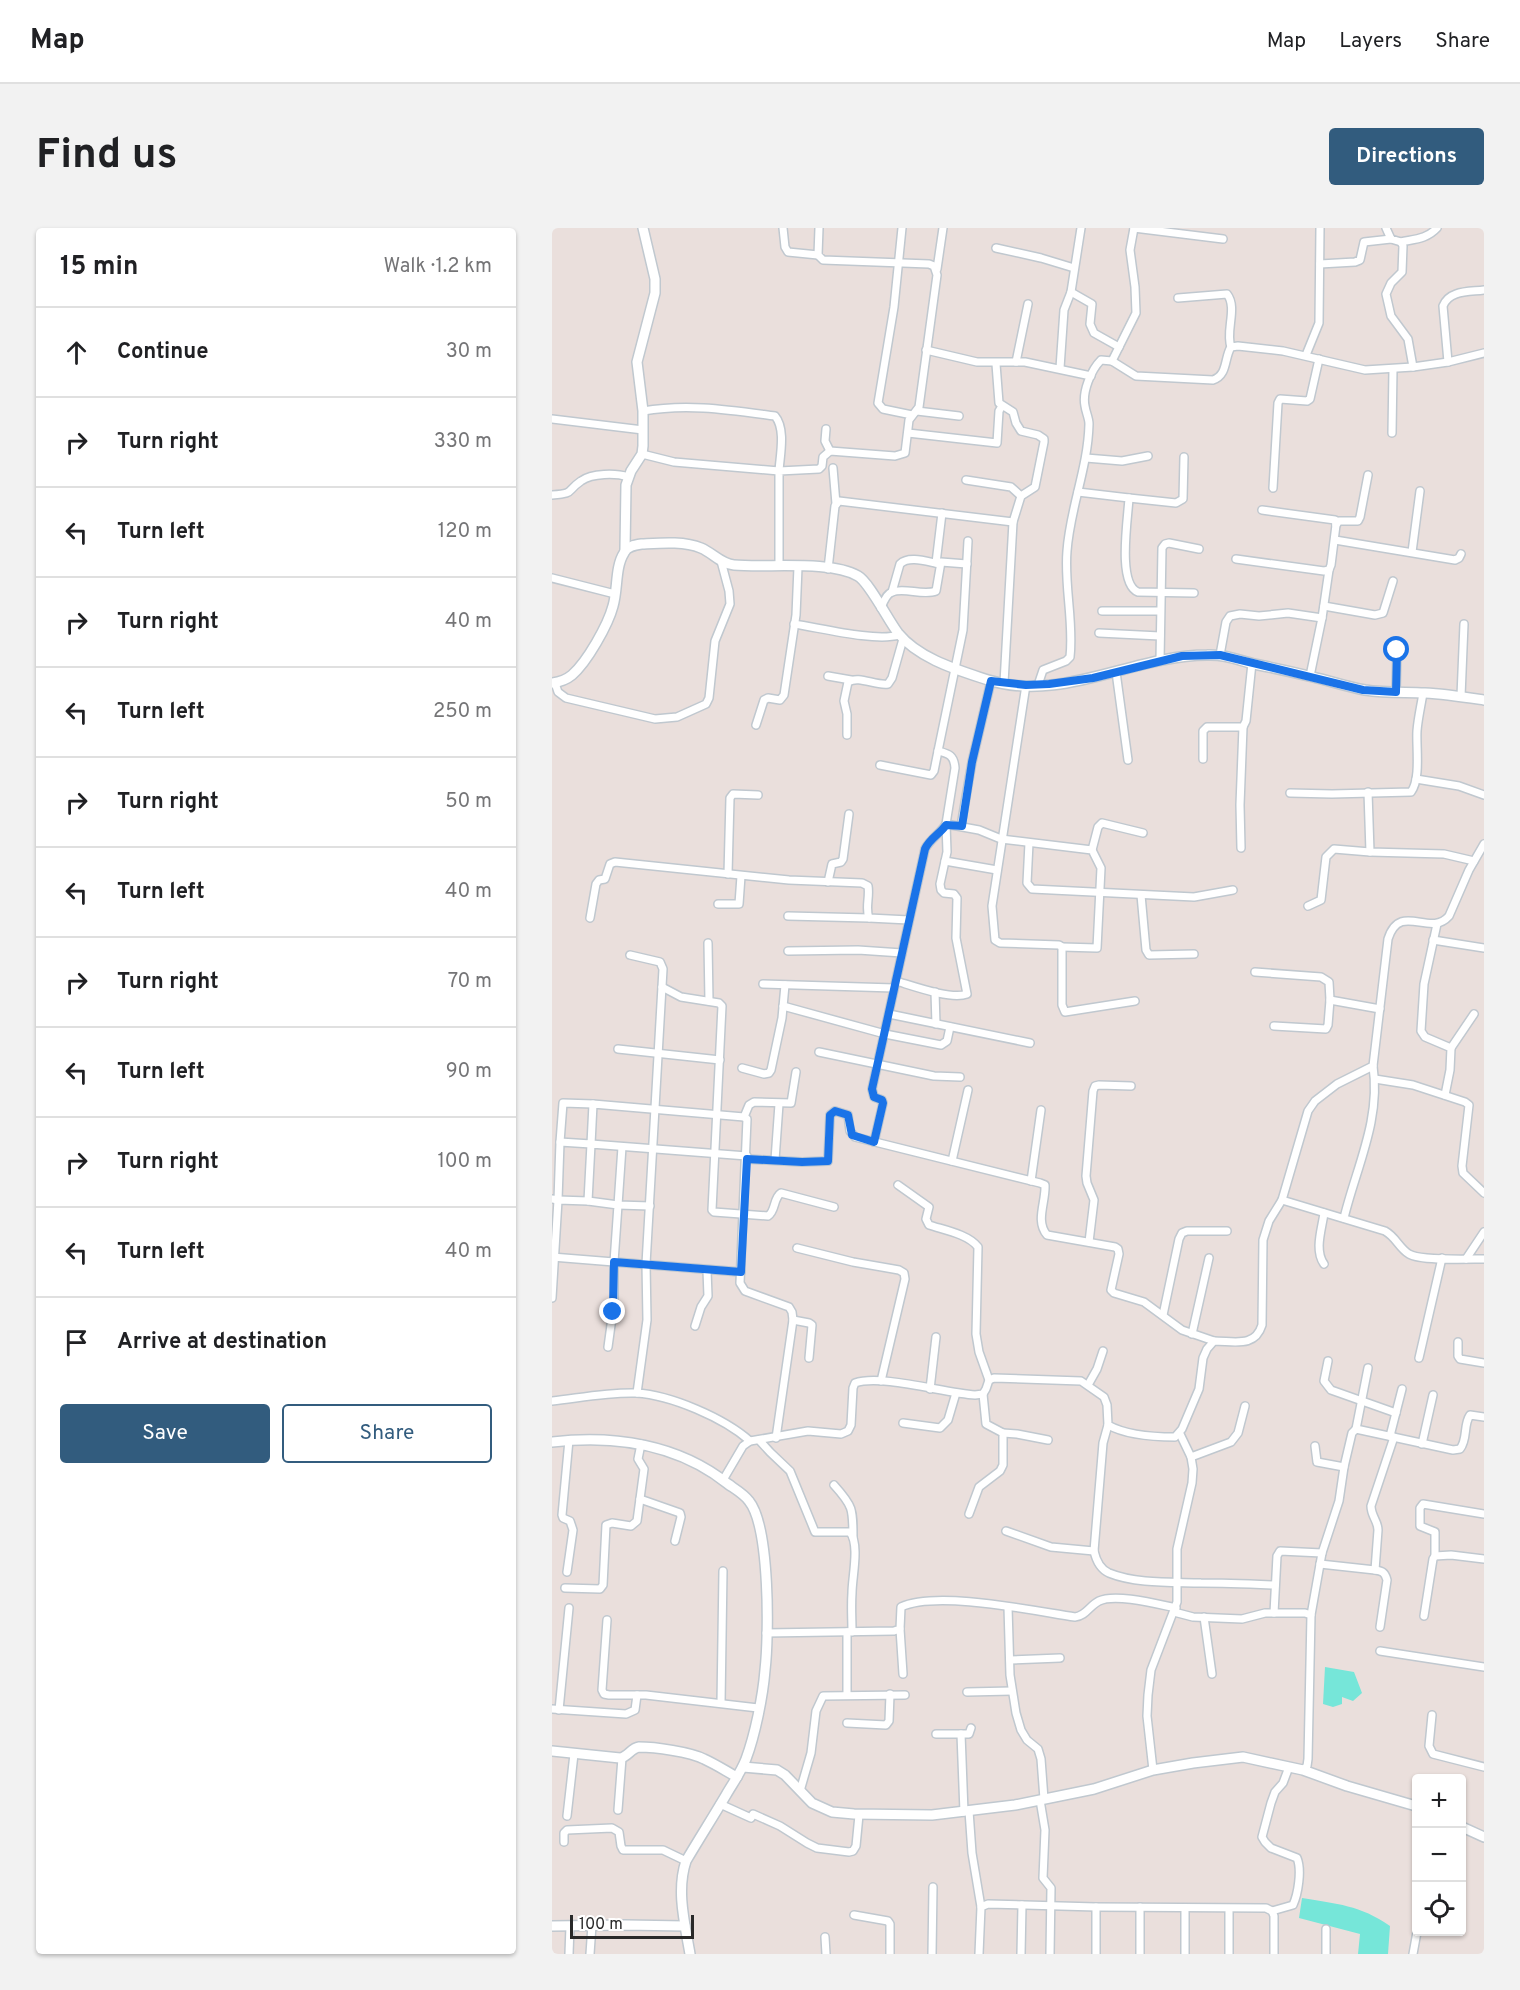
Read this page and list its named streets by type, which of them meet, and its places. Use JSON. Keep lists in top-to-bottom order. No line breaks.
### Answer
{"scale_bar":"100 m","page":{"header":"Map","nav":["Map","Layers","Share"],"buttons":["Directions",["Save","Share"]],"title":"Find us","heading":["15 min","Walk · 1.2 km"],"list":[["Continue","30 m"],["Turn right","330 m"],["Turn left","120 m"],["Turn right","40 m"],["Turn left","250 m"],["Turn right","50 m"],["Turn left","40 m"],["Turn right","70 m"],["Turn left","90 m"],["Turn right","100 m"],["Turn left","40 m"],"Arrive at destination"],"map_buttons":["+","−"],"scale":"100 m"}}
